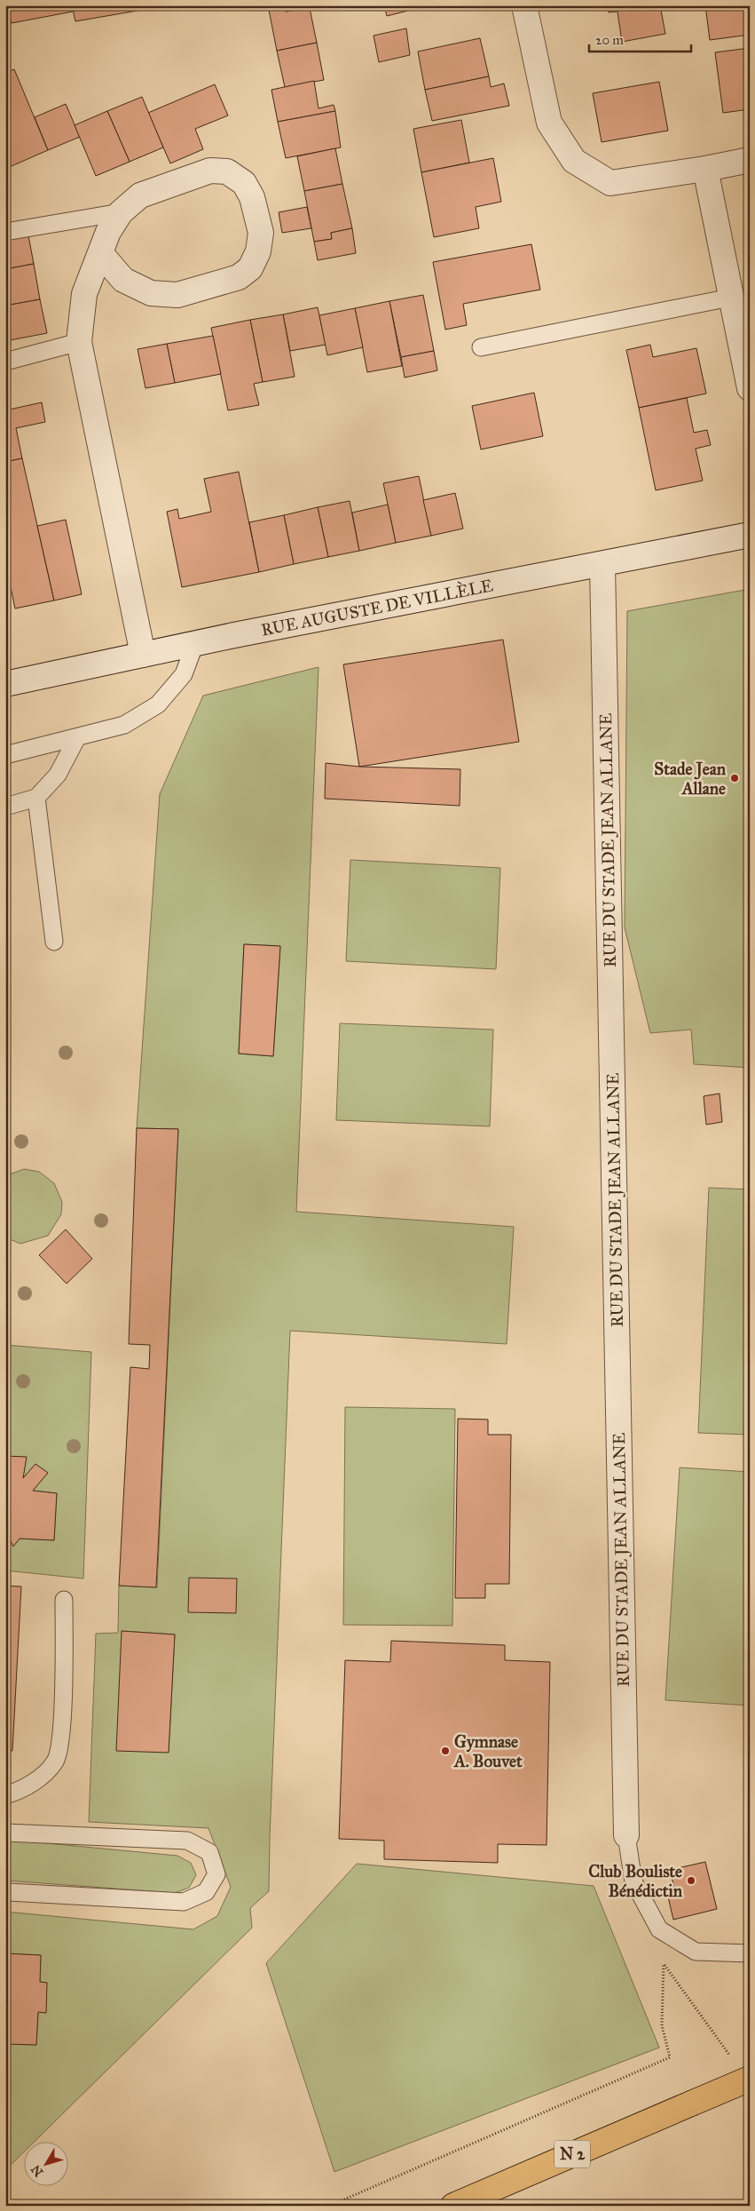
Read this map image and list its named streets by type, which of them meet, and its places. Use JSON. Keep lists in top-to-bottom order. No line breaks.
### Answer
{"streets":{"main road":["N 2"],"street":["RUE AUGUSTE DE VILLÈLE","RUE DU STADE JEAN ALLANE"]},"crossings":[["RUE AUGUSTE DE VILLÈLE","RUE DU STADE JEAN ALLANE"]],"places":["Stade Jean Allane","Gymnase A. Bouvet","Club Bouliste Bénédictin"],"scale_bar":"20 m","north":"bottom left"}
